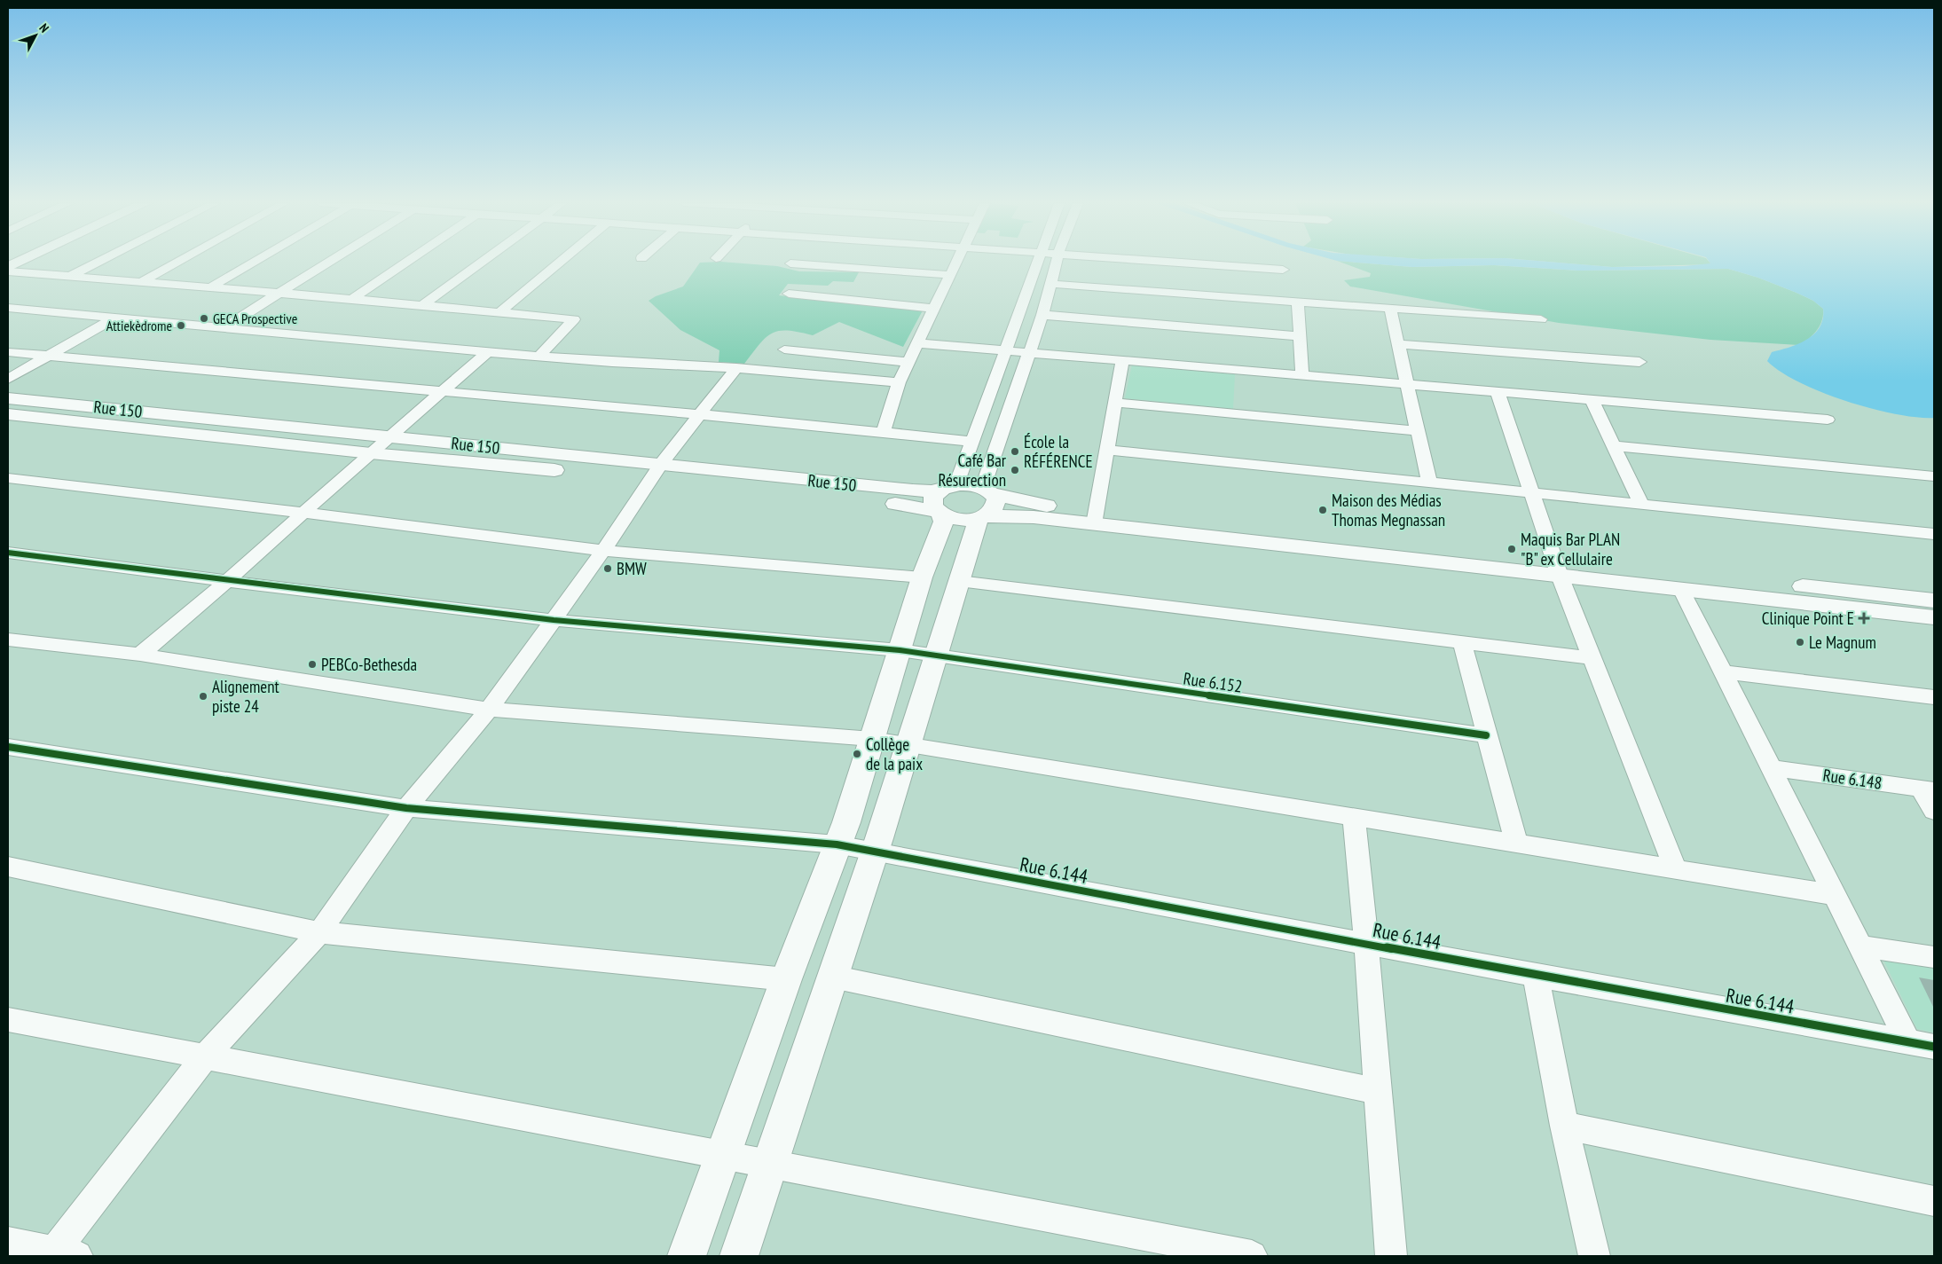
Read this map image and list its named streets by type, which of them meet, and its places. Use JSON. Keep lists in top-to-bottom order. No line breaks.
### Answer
{"streets":{"main road":["Rue 150"],"street":["Rue 6.152","Rue 6.148","Rue 6.144"]},"places":{"other":["GECA Prospective","Attiekèdrome","École la RÉFÉRENCE","Café Bar Résurection","Maison des Médias Thomas Megnassan","Maquis Bar PLAN \"B\" ex Cellulaire","BMW","Le Magnum","PEBCo-Bethesda","Alignement piste 24","Collège de la paix"],"health":["Clinique Point E"]},"north":"top right"}
